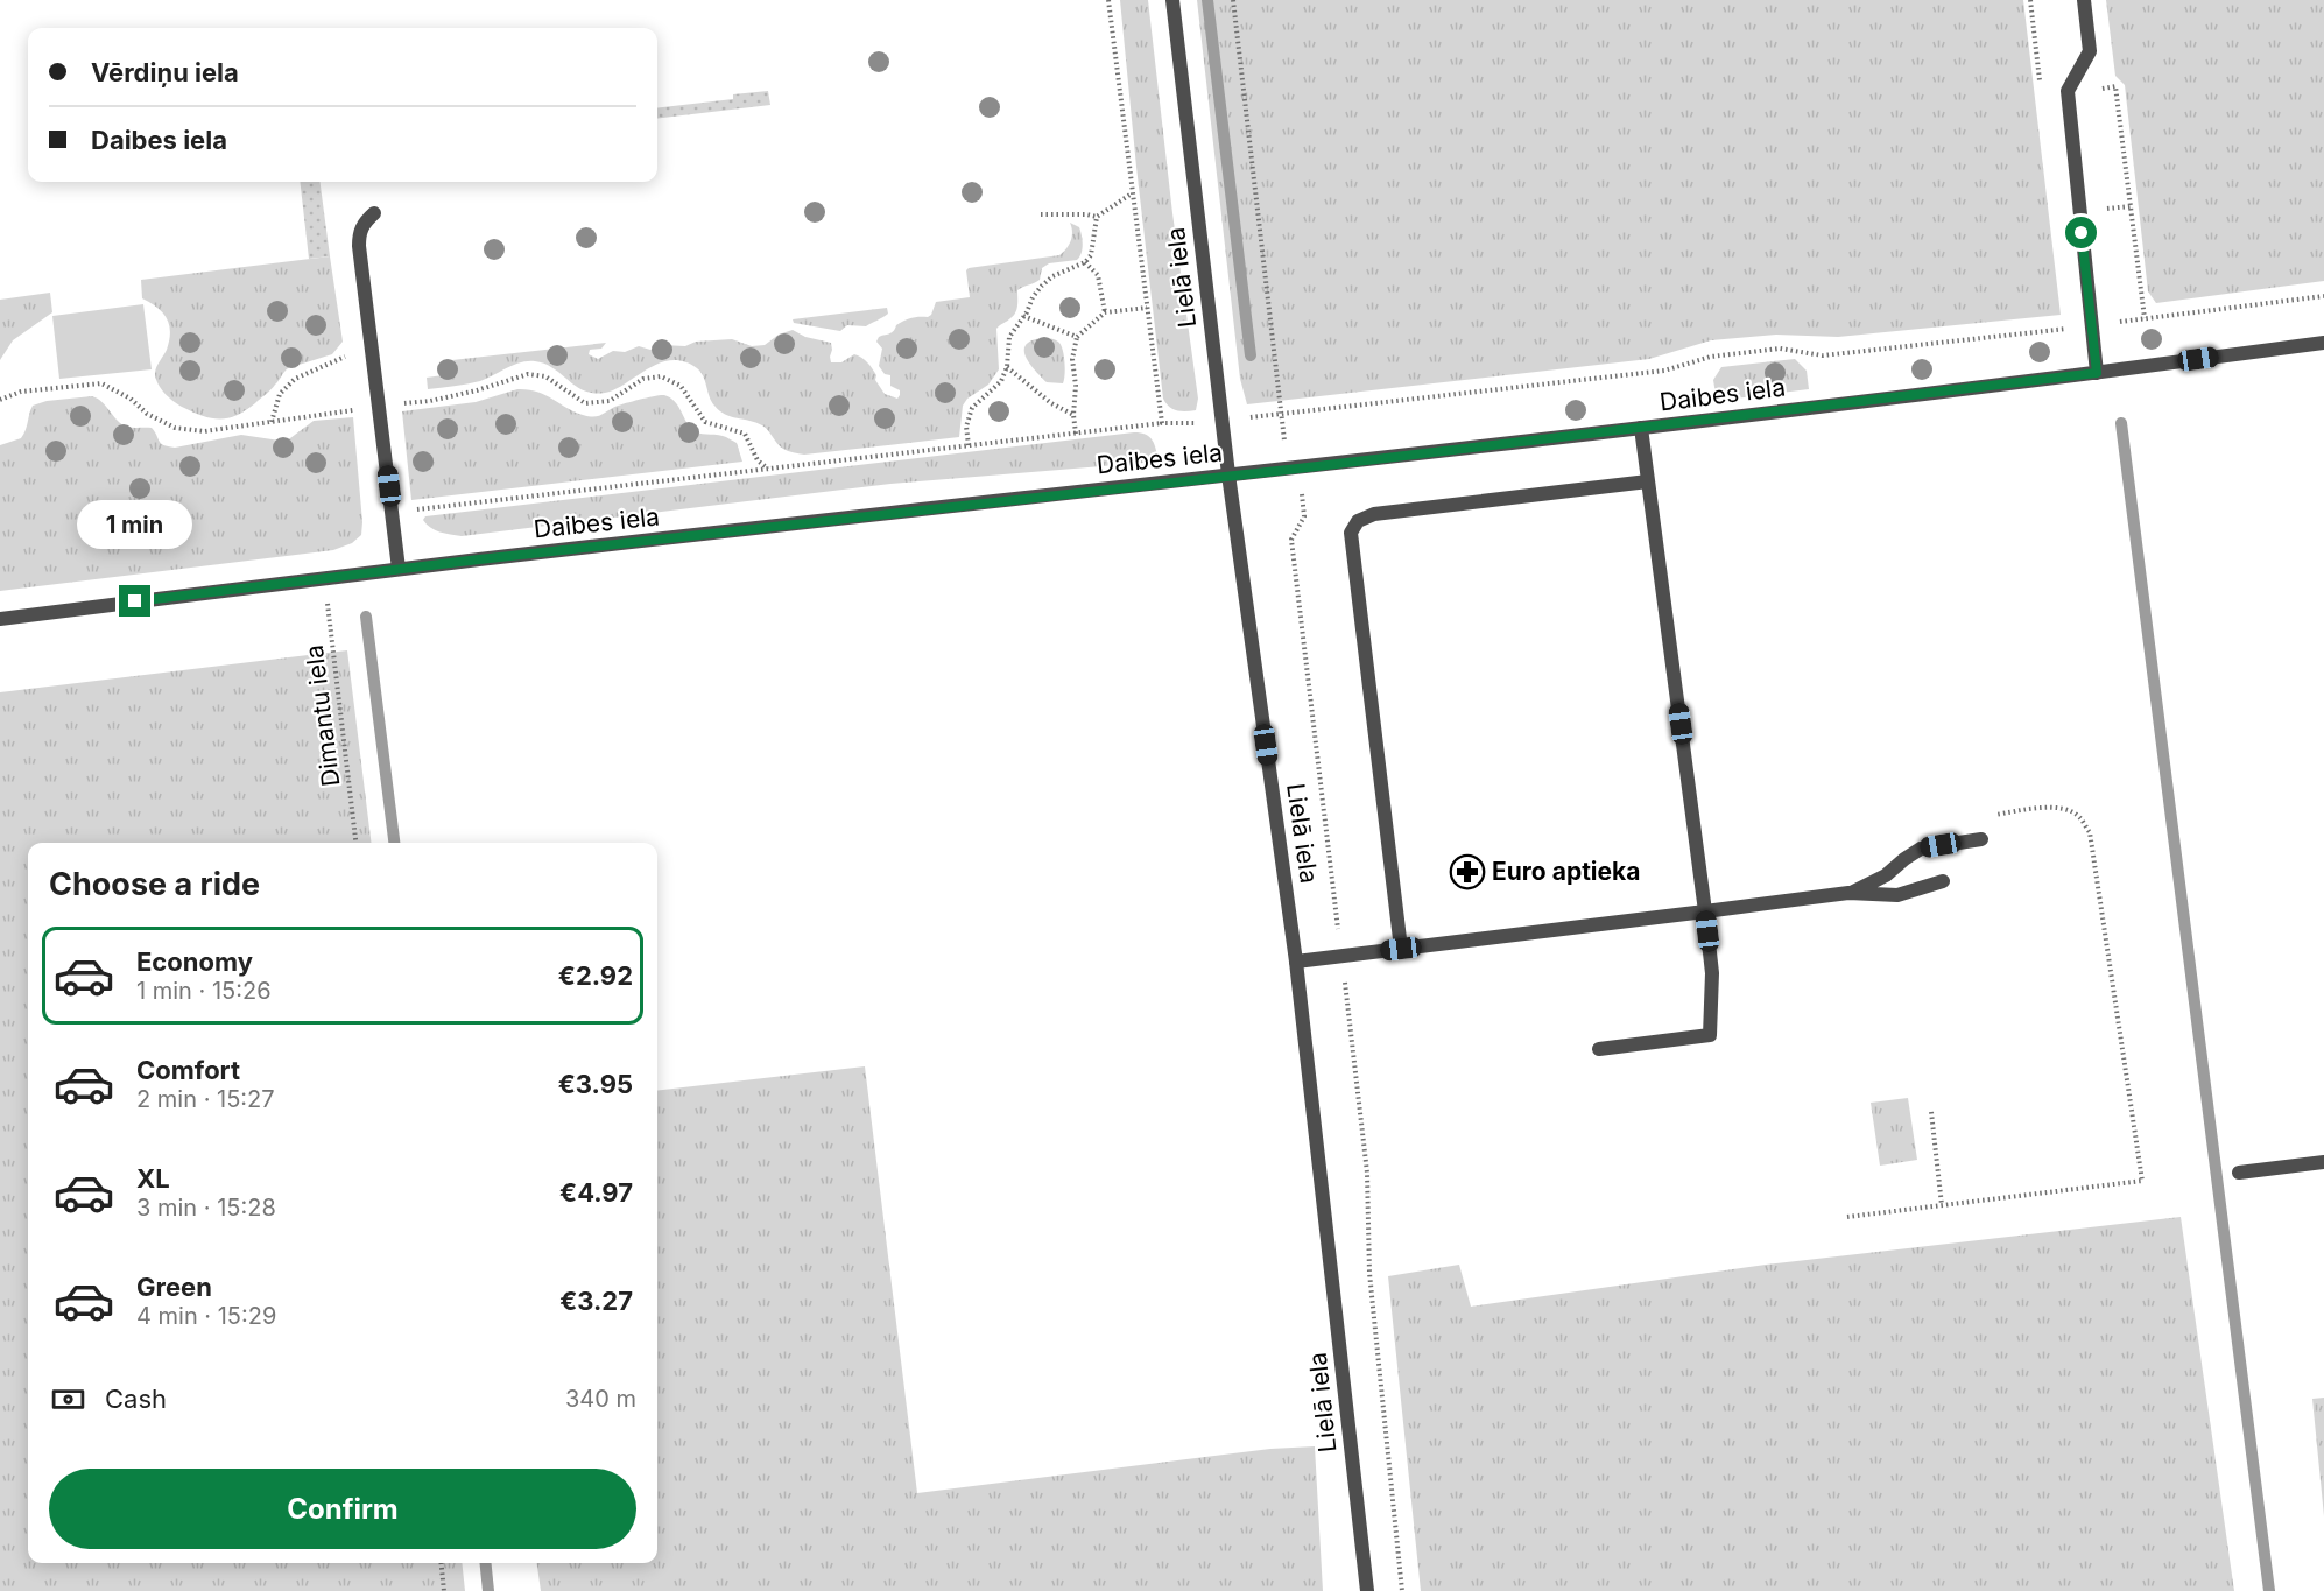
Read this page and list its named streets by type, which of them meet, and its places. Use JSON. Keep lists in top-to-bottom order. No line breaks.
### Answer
{"streets":{"street":["Lielā iela","Daibes iela"],"path":["Dimantu iela"]},"crossings":[["Lielā iela","Daibes iela"],["Daibes iela","Dimantu iela"]],"places":{"pharmacy":["Euro aptieka"]},"page":{"banner":["Vērdiņu iela","Daibes iela"],"bubble":"1 min","heading":"Choose a ride","list":[{"name":"Economy","note":"1 min · 15:26","value":"€2.92"},{"name":"Comfort","note":"2 min · 15:27","value":"€3.95"},{"name":"XL","note":"3 min · 15:28","value":"€4.97"},{"name":"Green","note":"4 min · 15:29","value":"€3.27"}],"pay":["Cash","340 m"],"buttons":"Confirm"}}
